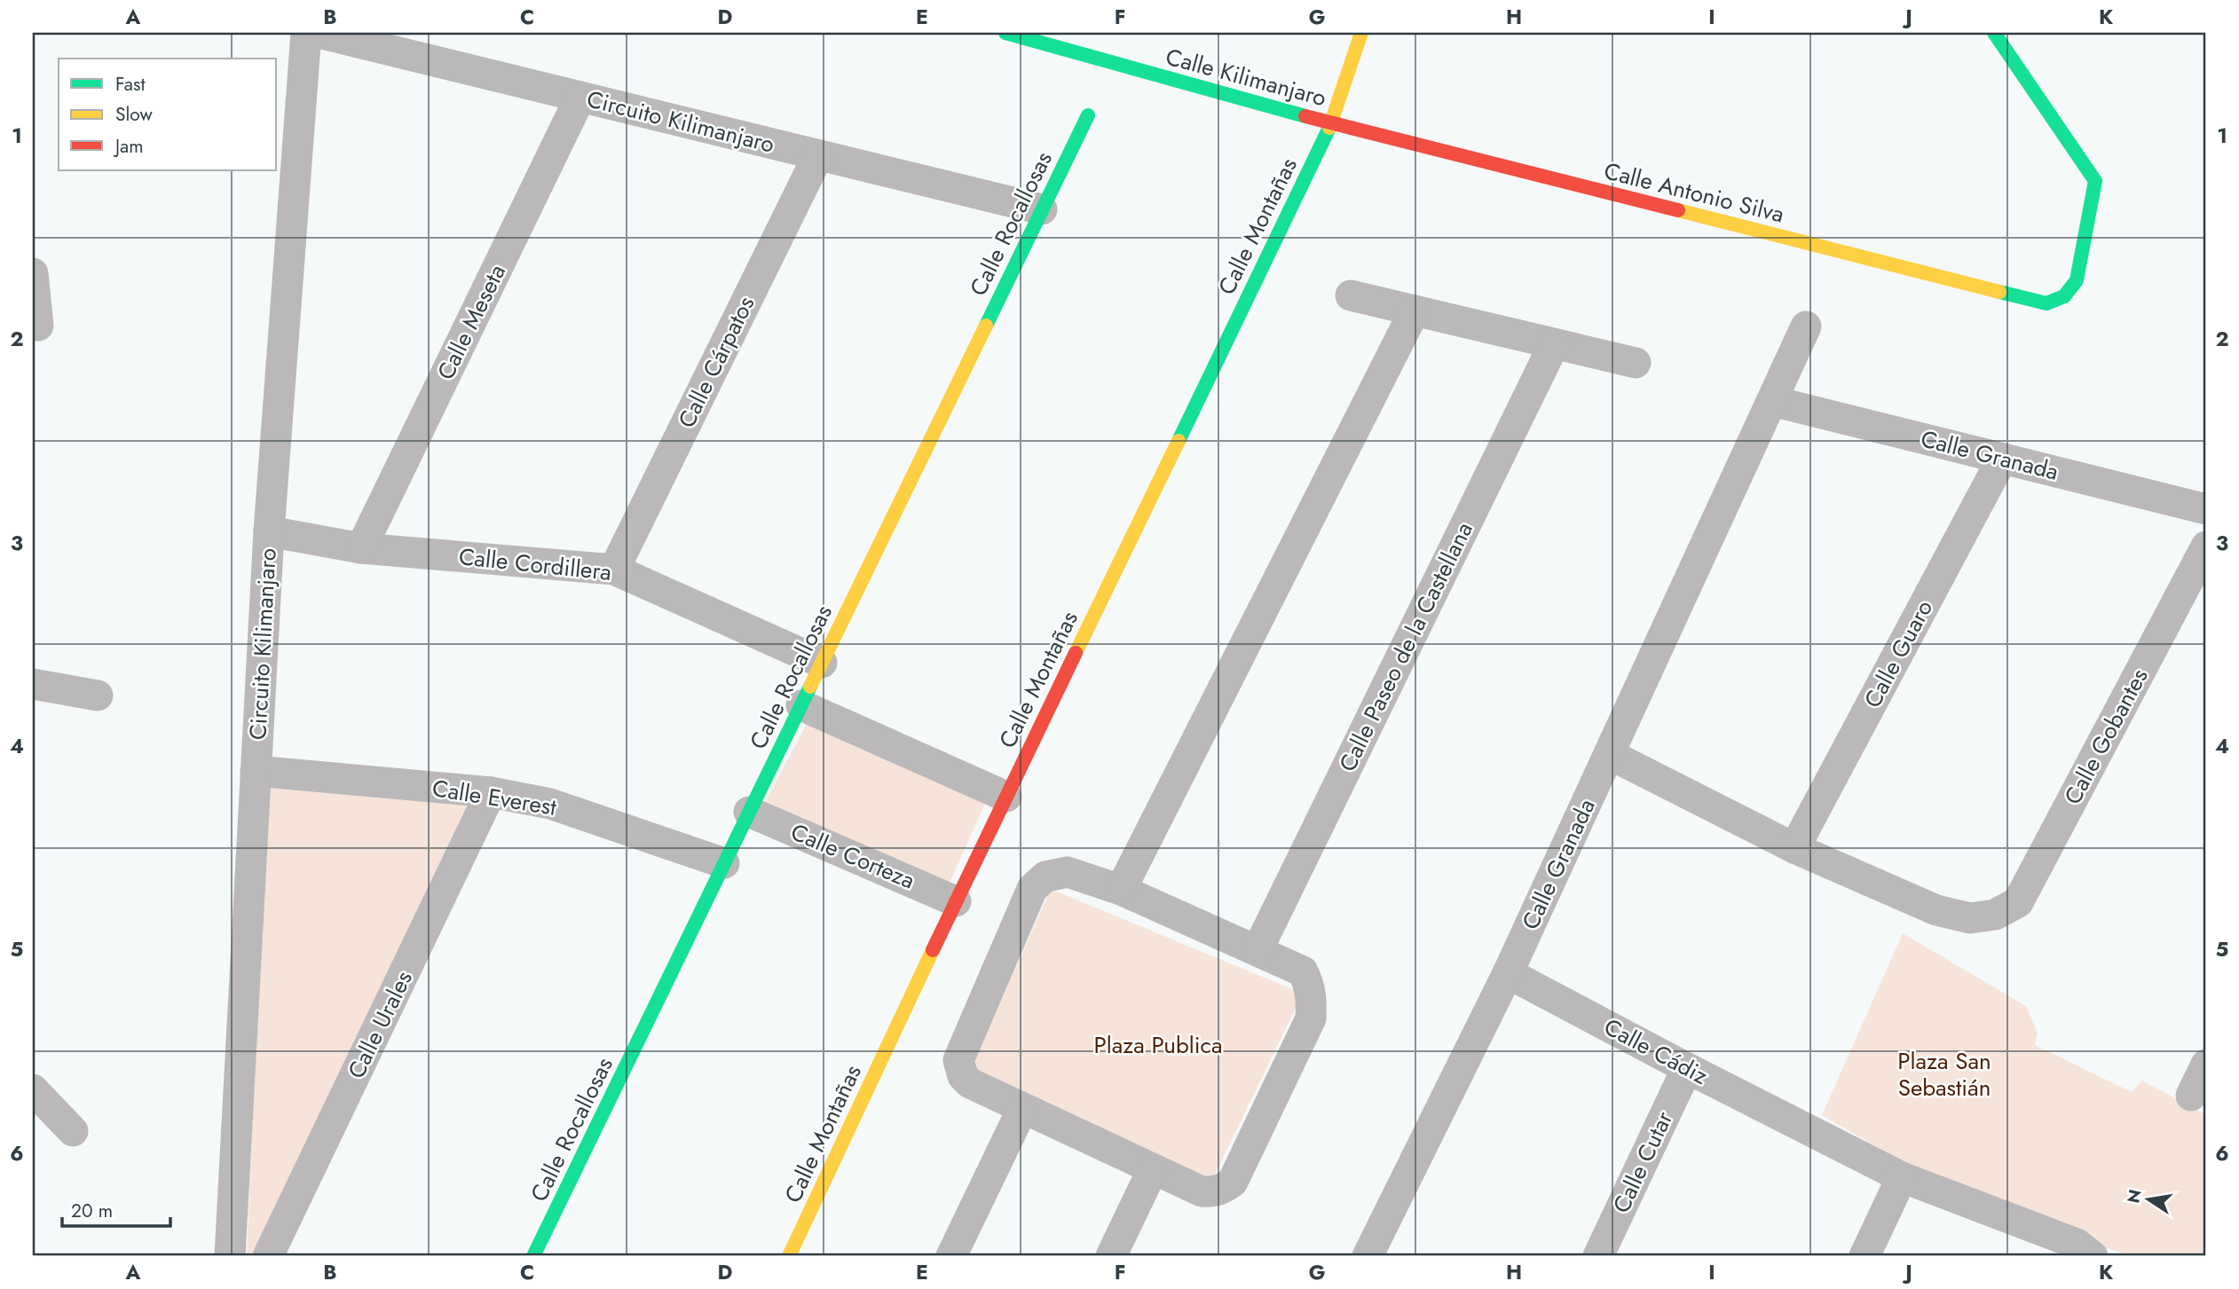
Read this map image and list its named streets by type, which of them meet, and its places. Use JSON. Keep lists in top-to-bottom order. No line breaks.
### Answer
{"streets":{"street":["Calle Kilimanjaro","Circuito Kilimanjaro","Calle Antonio Silva","Calle Rocallosas","Calle Montañas","Calle Meseta","Calle Cárpatos","Calle Granada","Calle Cordillera","Calle Paseo de la Castellana","Calle Guaro","Calle Gobantes","Calle Everest","Calle Corteza","Calle Urales","Calle Cádiz","Calle Cutar"]},"crossings":[["Calle Kilimanjaro","Calle Antonio Silva"],["Calle Kilimanjaro","Calle Montañas"],["Circuito Kilimanjaro","Calle Rocallosas"],["Circuito Kilimanjaro","Calle Meseta"],["Circuito Kilimanjaro","Calle Cárpatos"],["Circuito Kilimanjaro","Calle Cordillera"],["Circuito Kilimanjaro","Calle Everest"],["Calle Antonio Silva","Calle Montañas"],["Calle Rocallosas","Calle Cordillera"],["Calle Rocallosas","Calle Everest"],["Calle Rocallosas","Calle Corteza"],["Calle Montañas","Calle Corteza"],["Calle Meseta","Calle Cordillera"],["Calle Cárpatos","Calle Cordillera"],["Calle Granada","Calle Guaro"],["Calle Granada","Calle Cádiz"],["Calle Guaro","Calle Gobantes"],["Calle Everest","Calle Urales"],["Calle Cádiz","Calle Cutar"]],"parks":["Plaza Publica","Plaza San Sebastián"],"legend":["Fast","Slow","Jam"],"scale_bar":"20 m","north":"left","grid":{"columns":["A","B","C","D","E","F","G","H","I","J","K"],"rows":["1","2","3","4","5","6"]}}
